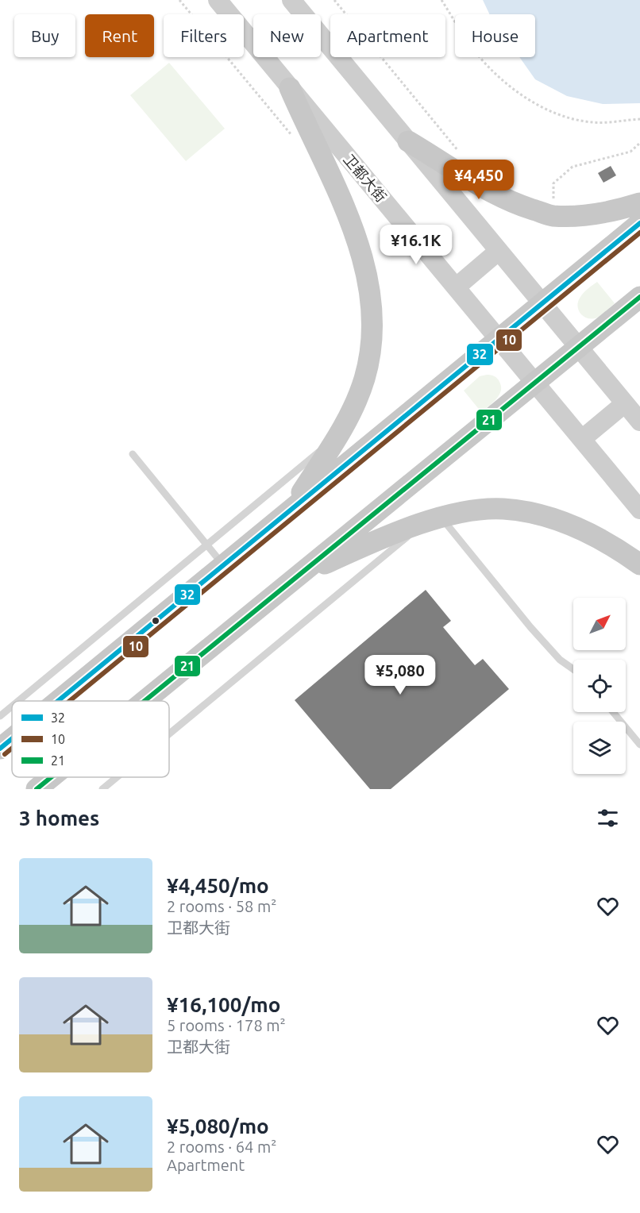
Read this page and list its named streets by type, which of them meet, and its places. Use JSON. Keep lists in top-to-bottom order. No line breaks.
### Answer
{"streets":{"main road":["卫都大街"]},"lines":["transit line 32","transit line 10","transit line 21"],"legend":["32","10","21"],"north":"top right","page":{"chip":["Buy","Rent","Filters","New","Apartment","House"],"price":["¥4,450","¥16.1K","¥5,080"],"heading":"3 homes","list":[{"name":"¥4,450/mo","note":"2 rooms · 58 m² · 卫都大街"},{"name":"¥16,100/mo","note":"5 rooms · 178 m² · 卫都大街"},{"name":"¥5,080/mo","note":"2 rooms · 64 m² · Apartment"}]}}
